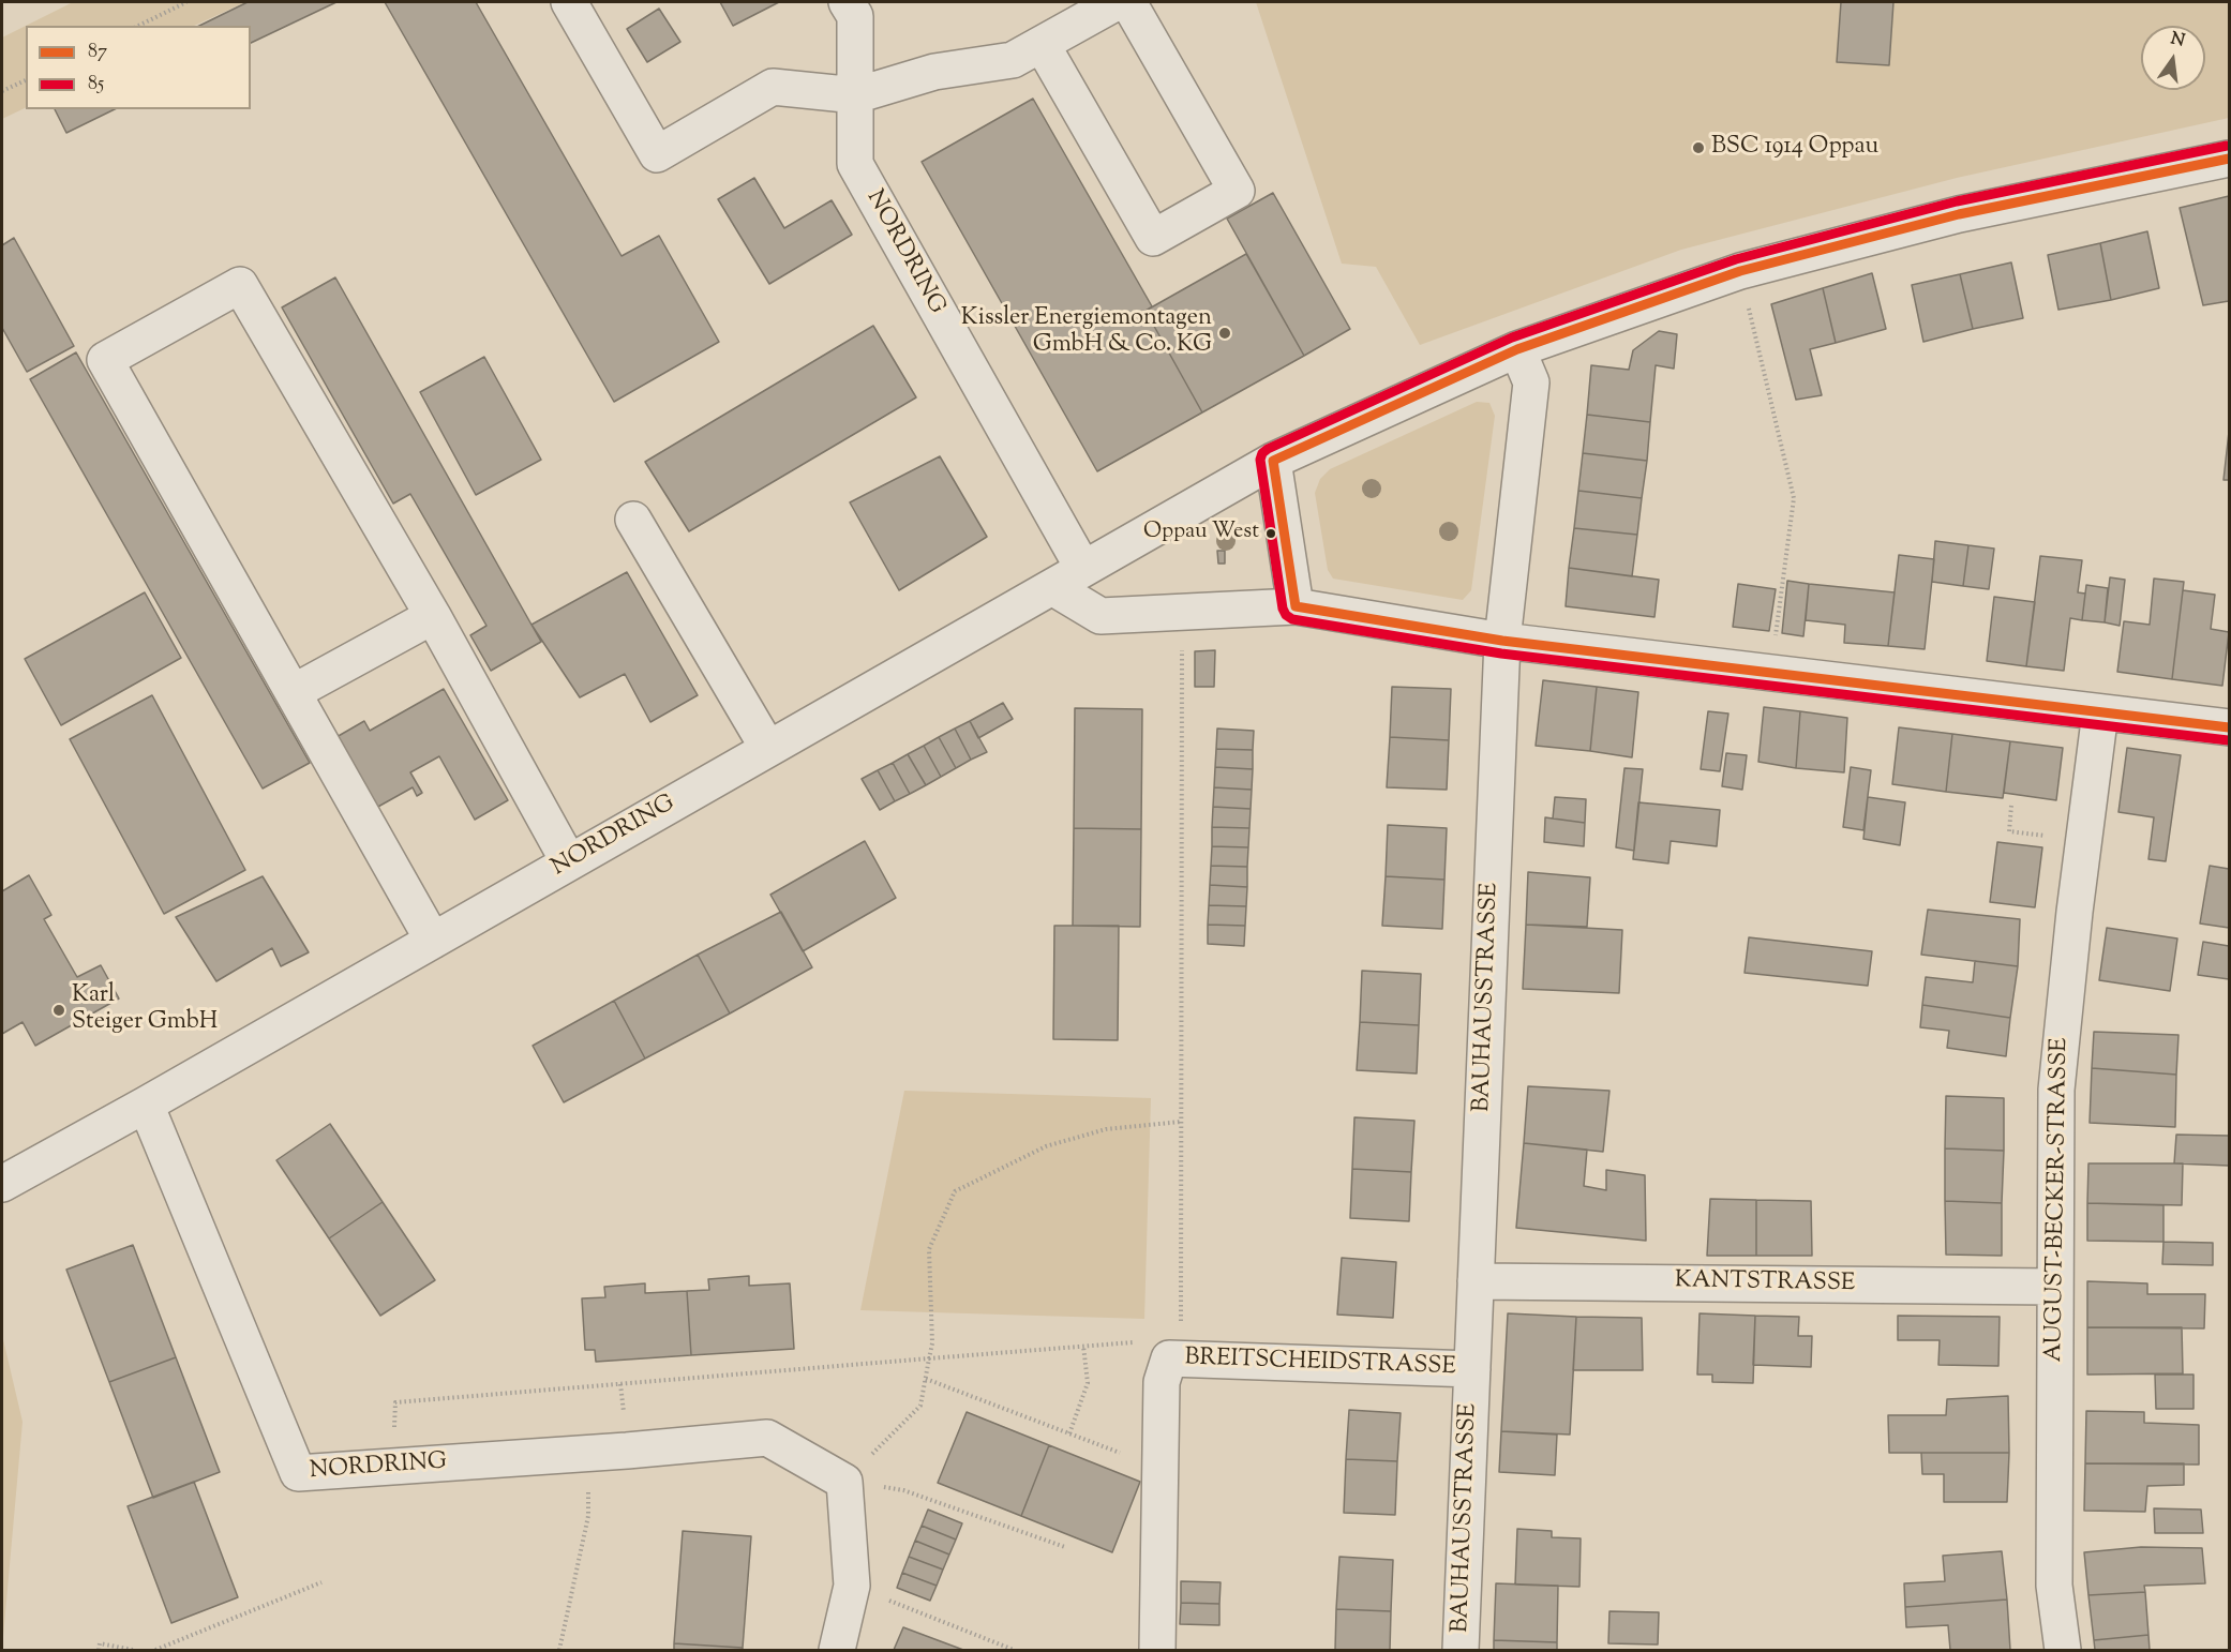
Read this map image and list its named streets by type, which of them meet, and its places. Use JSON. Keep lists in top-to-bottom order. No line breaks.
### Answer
{"streets":{"street":["NORDRING","BAUHAUSSTRASSE","AUGUST-BECKER-STRASSE","KANTSTRASSE","BREITSCHEIDSTRASSE"]},"crossings":[["NORDRING","BAUHAUSSTRASSE"],["BAUHAUSSTRASSE","KANTSTRASSE"],["BAUHAUSSTRASSE","BREITSCHEIDSTRASSE"],["AUGUST-BECKER-STRASSE","KANTSTRASSE"]],"places":["BSC 1914 Oppau","Kissler Energiemontagen GmbH & Co. KG","Oppau West","Karl Steiger GmbH"],"lines":["transit line 85","transit line 87"],"legend":["87","85"],"north":"top"}
